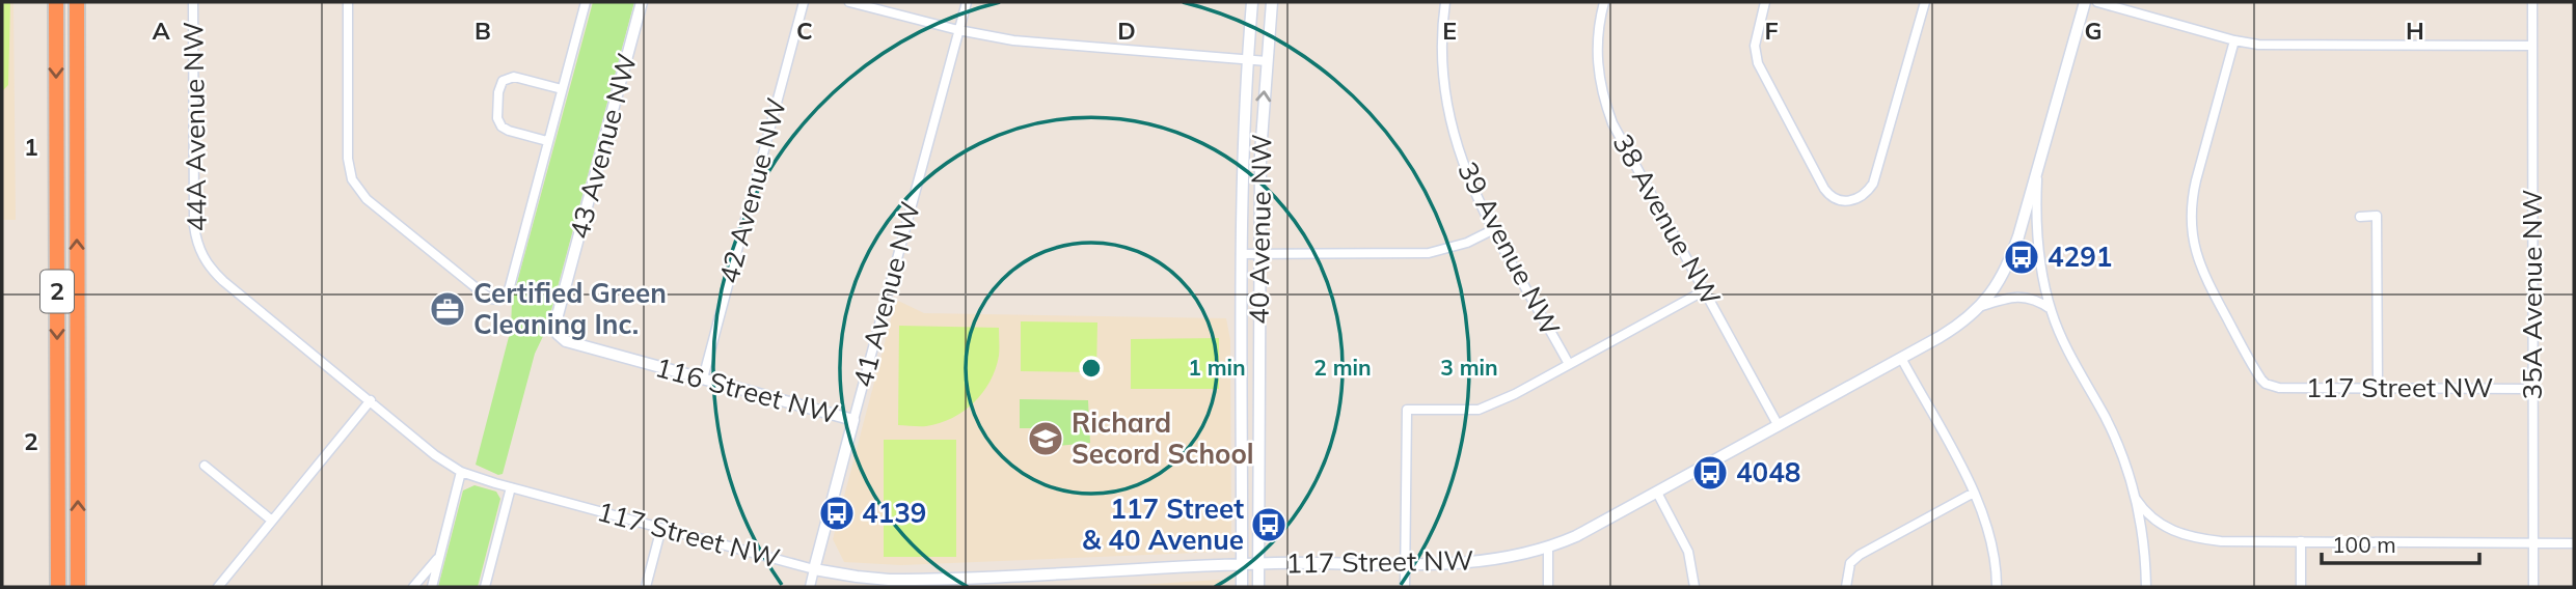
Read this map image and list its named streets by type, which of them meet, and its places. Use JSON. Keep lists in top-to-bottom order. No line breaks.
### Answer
{"streets":{"highway":["2"],"street":["44A Avenue NW","43 Avenue NW","42 Avenue NW","38 Avenue NW","40 Avenue NW","39 Avenue NW","41 Avenue NW","35A Avenue NW","117 Street NW","116 Street NW"]},"crossings":[["44A Avenue NW","117 Street NW"],["43 Avenue NW","116 Street NW"],["42 Avenue NW","116 Street NW"],["38 Avenue NW","117 Street NW"],["40 Avenue NW","117 Street NW"],["41 Avenue NW","117 Street NW"],["41 Avenue NW","116 Street NW"],["35A Avenue NW","117 Street NW"]],"places":{"bus stop":["4291","4048","4139","117 Street & 40 Avenue"],"office":["Certified Green Cleaning Inc."],"school or university":["Richard Secord School"]},"scale_bar":"100 m","grid":{"columns":["A","B","C","D","E","F","G","H"],"rows":["1","2"]},"rings":["1 min","2 min","3 min"]}
